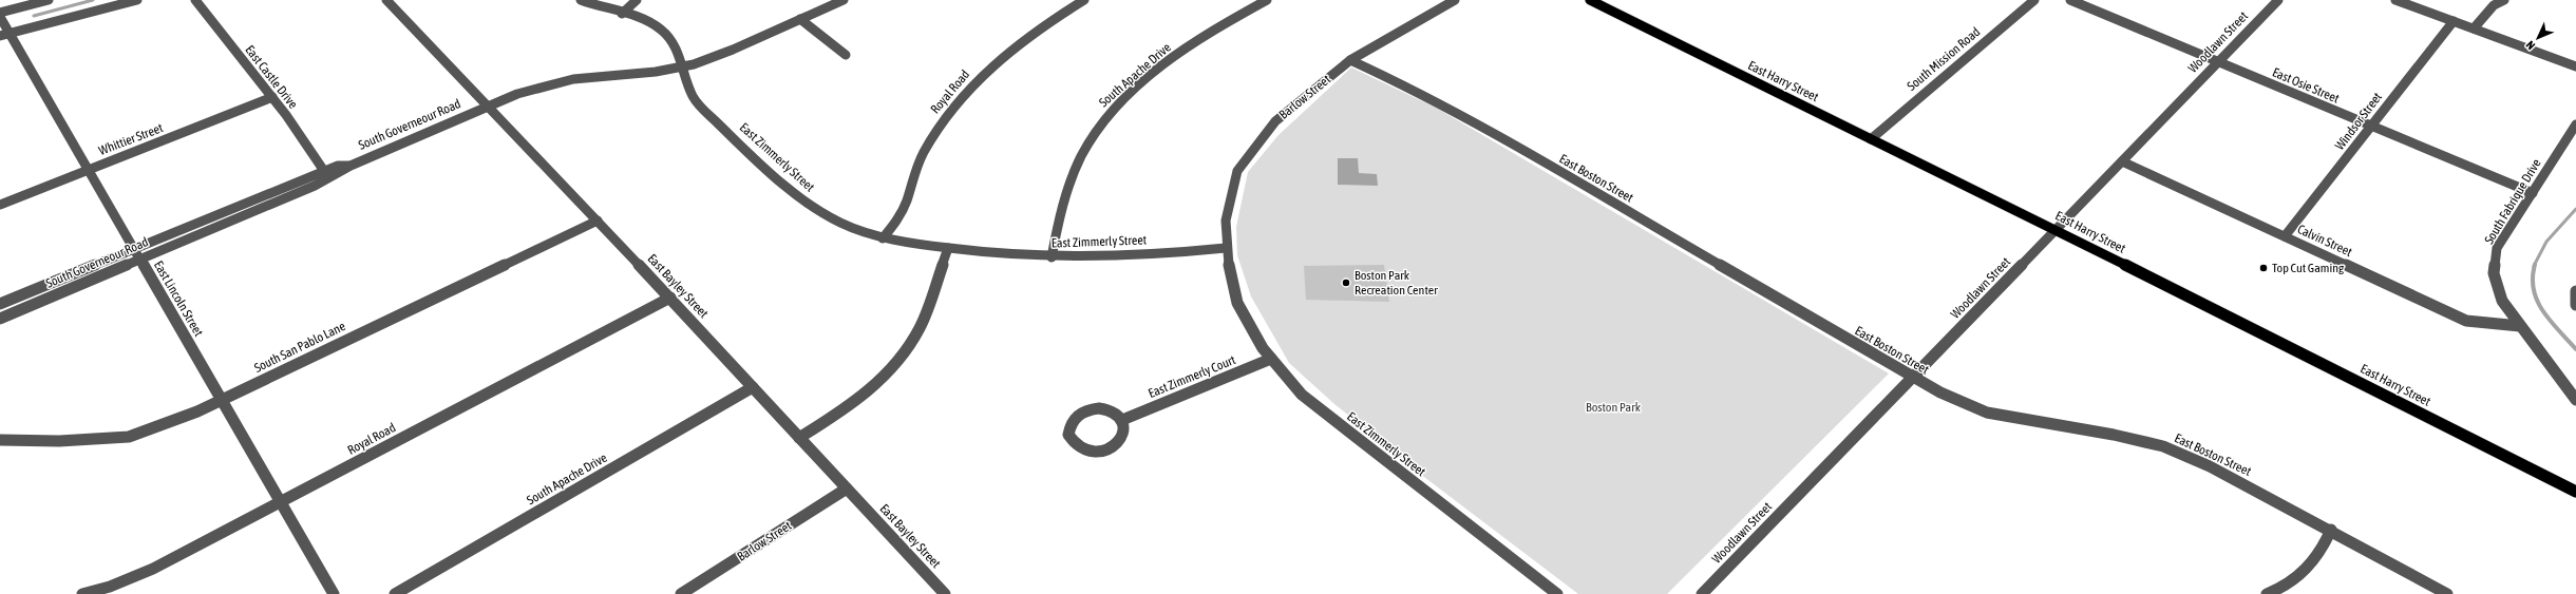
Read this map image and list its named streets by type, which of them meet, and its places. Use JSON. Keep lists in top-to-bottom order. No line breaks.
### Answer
{"streets":{"main road":["East Harry Street"],"street":["Woodlawn Street","South Mission Road","South Apache Drive","East Castle Drive","East Osie Street","Royal Road","Barlow Street","Windsor Street","South Governeour Road","Whittier Street","East Zimmerly Street","East Boston Street","South Fabrique Drive","Calvin Street","East Bayley Street","East Lincoln Street","South San Pablo Lane","East Zimmerly Court"]},"crossings":[["Woodlawn Street","East Harry Street"],["Woodlawn Street","East Osie Street"],["Woodlawn Street","East Boston Street"],["Woodlawn Street","Calvin Street"],["South Mission Road","East Harry Street"],["South Apache Drive","East Zimmerly Street"],["South Apache Drive","East Bayley Street"],["East Castle Drive","South Governeour Road"],["East Castle Drive","Whittier Street"],["East Osie Street","Windsor Street"],["East Osie Street","South Fabrique Drive"],["Royal Road","East Zimmerly Street"],["Royal Road","East Bayley Street"],["Royal Road","East Lincoln Street"],["Barlow Street","East Zimmerly Street"],["Barlow Street","East Boston Street"],["Barlow Street","East Bayley Street"],["Windsor Street","Calvin Street"],["South Governeour Road","East Zimmerly Street"],["South Governeour Road","East Bayley Street"],["South Governeour Road","East Lincoln Street"],["Whittier Street","East Lincoln Street"],["East Zimmerly Street","East Zimmerly Court"],["South Fabrique Drive","Calvin Street"],["East Bayley Street","South San Pablo Lane"],["East Lincoln Street","South San Pablo Lane"]],"parks":["Boston Park"],"places":["Top Cut Gaming","Boston Park Recreation Center"],"north":"bottom left"}
